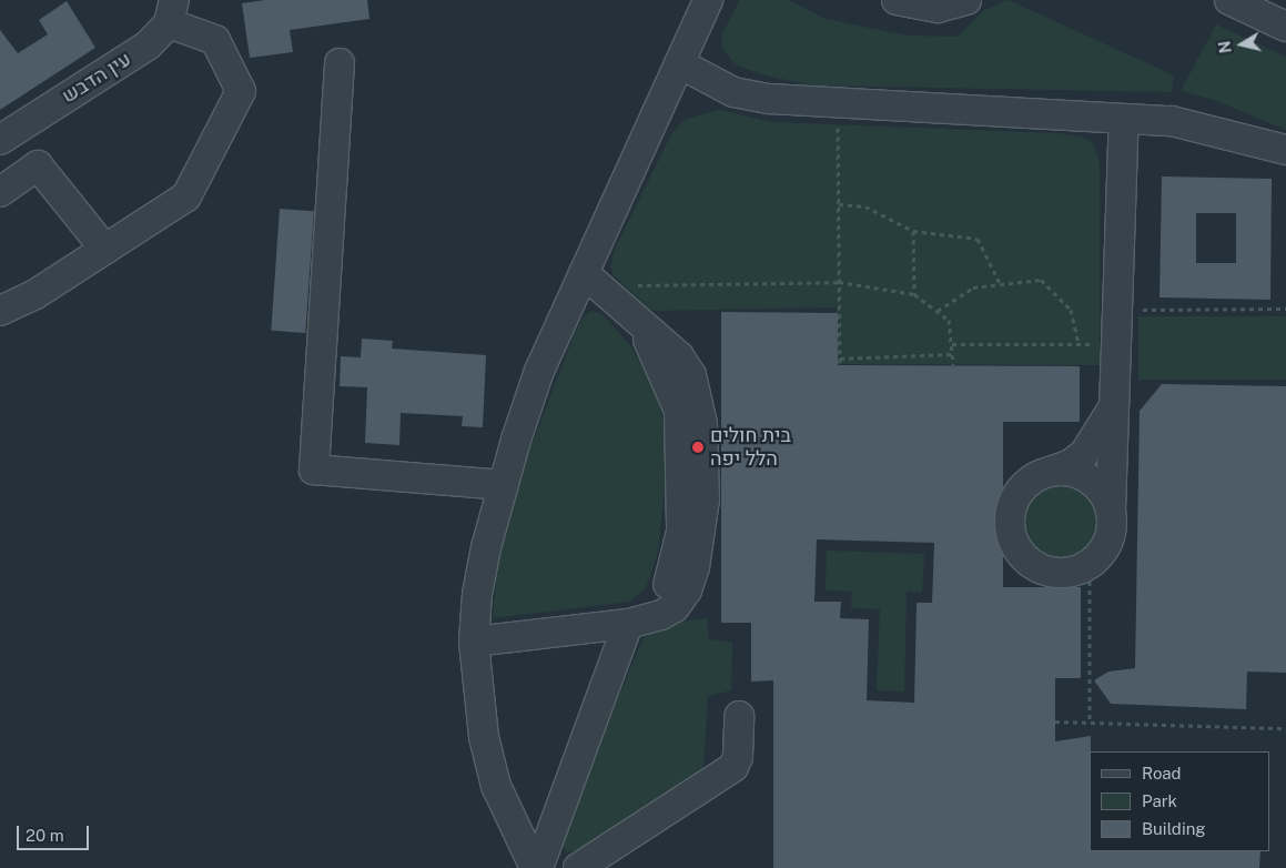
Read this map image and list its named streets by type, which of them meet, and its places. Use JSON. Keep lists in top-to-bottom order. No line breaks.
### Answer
{"streets":{"street":["עין הדבש"]},"places":["בית חולים הלל יפה"],"legend":["Road","Park","Building"],"scale_bar":"20 m","north":"left"}
